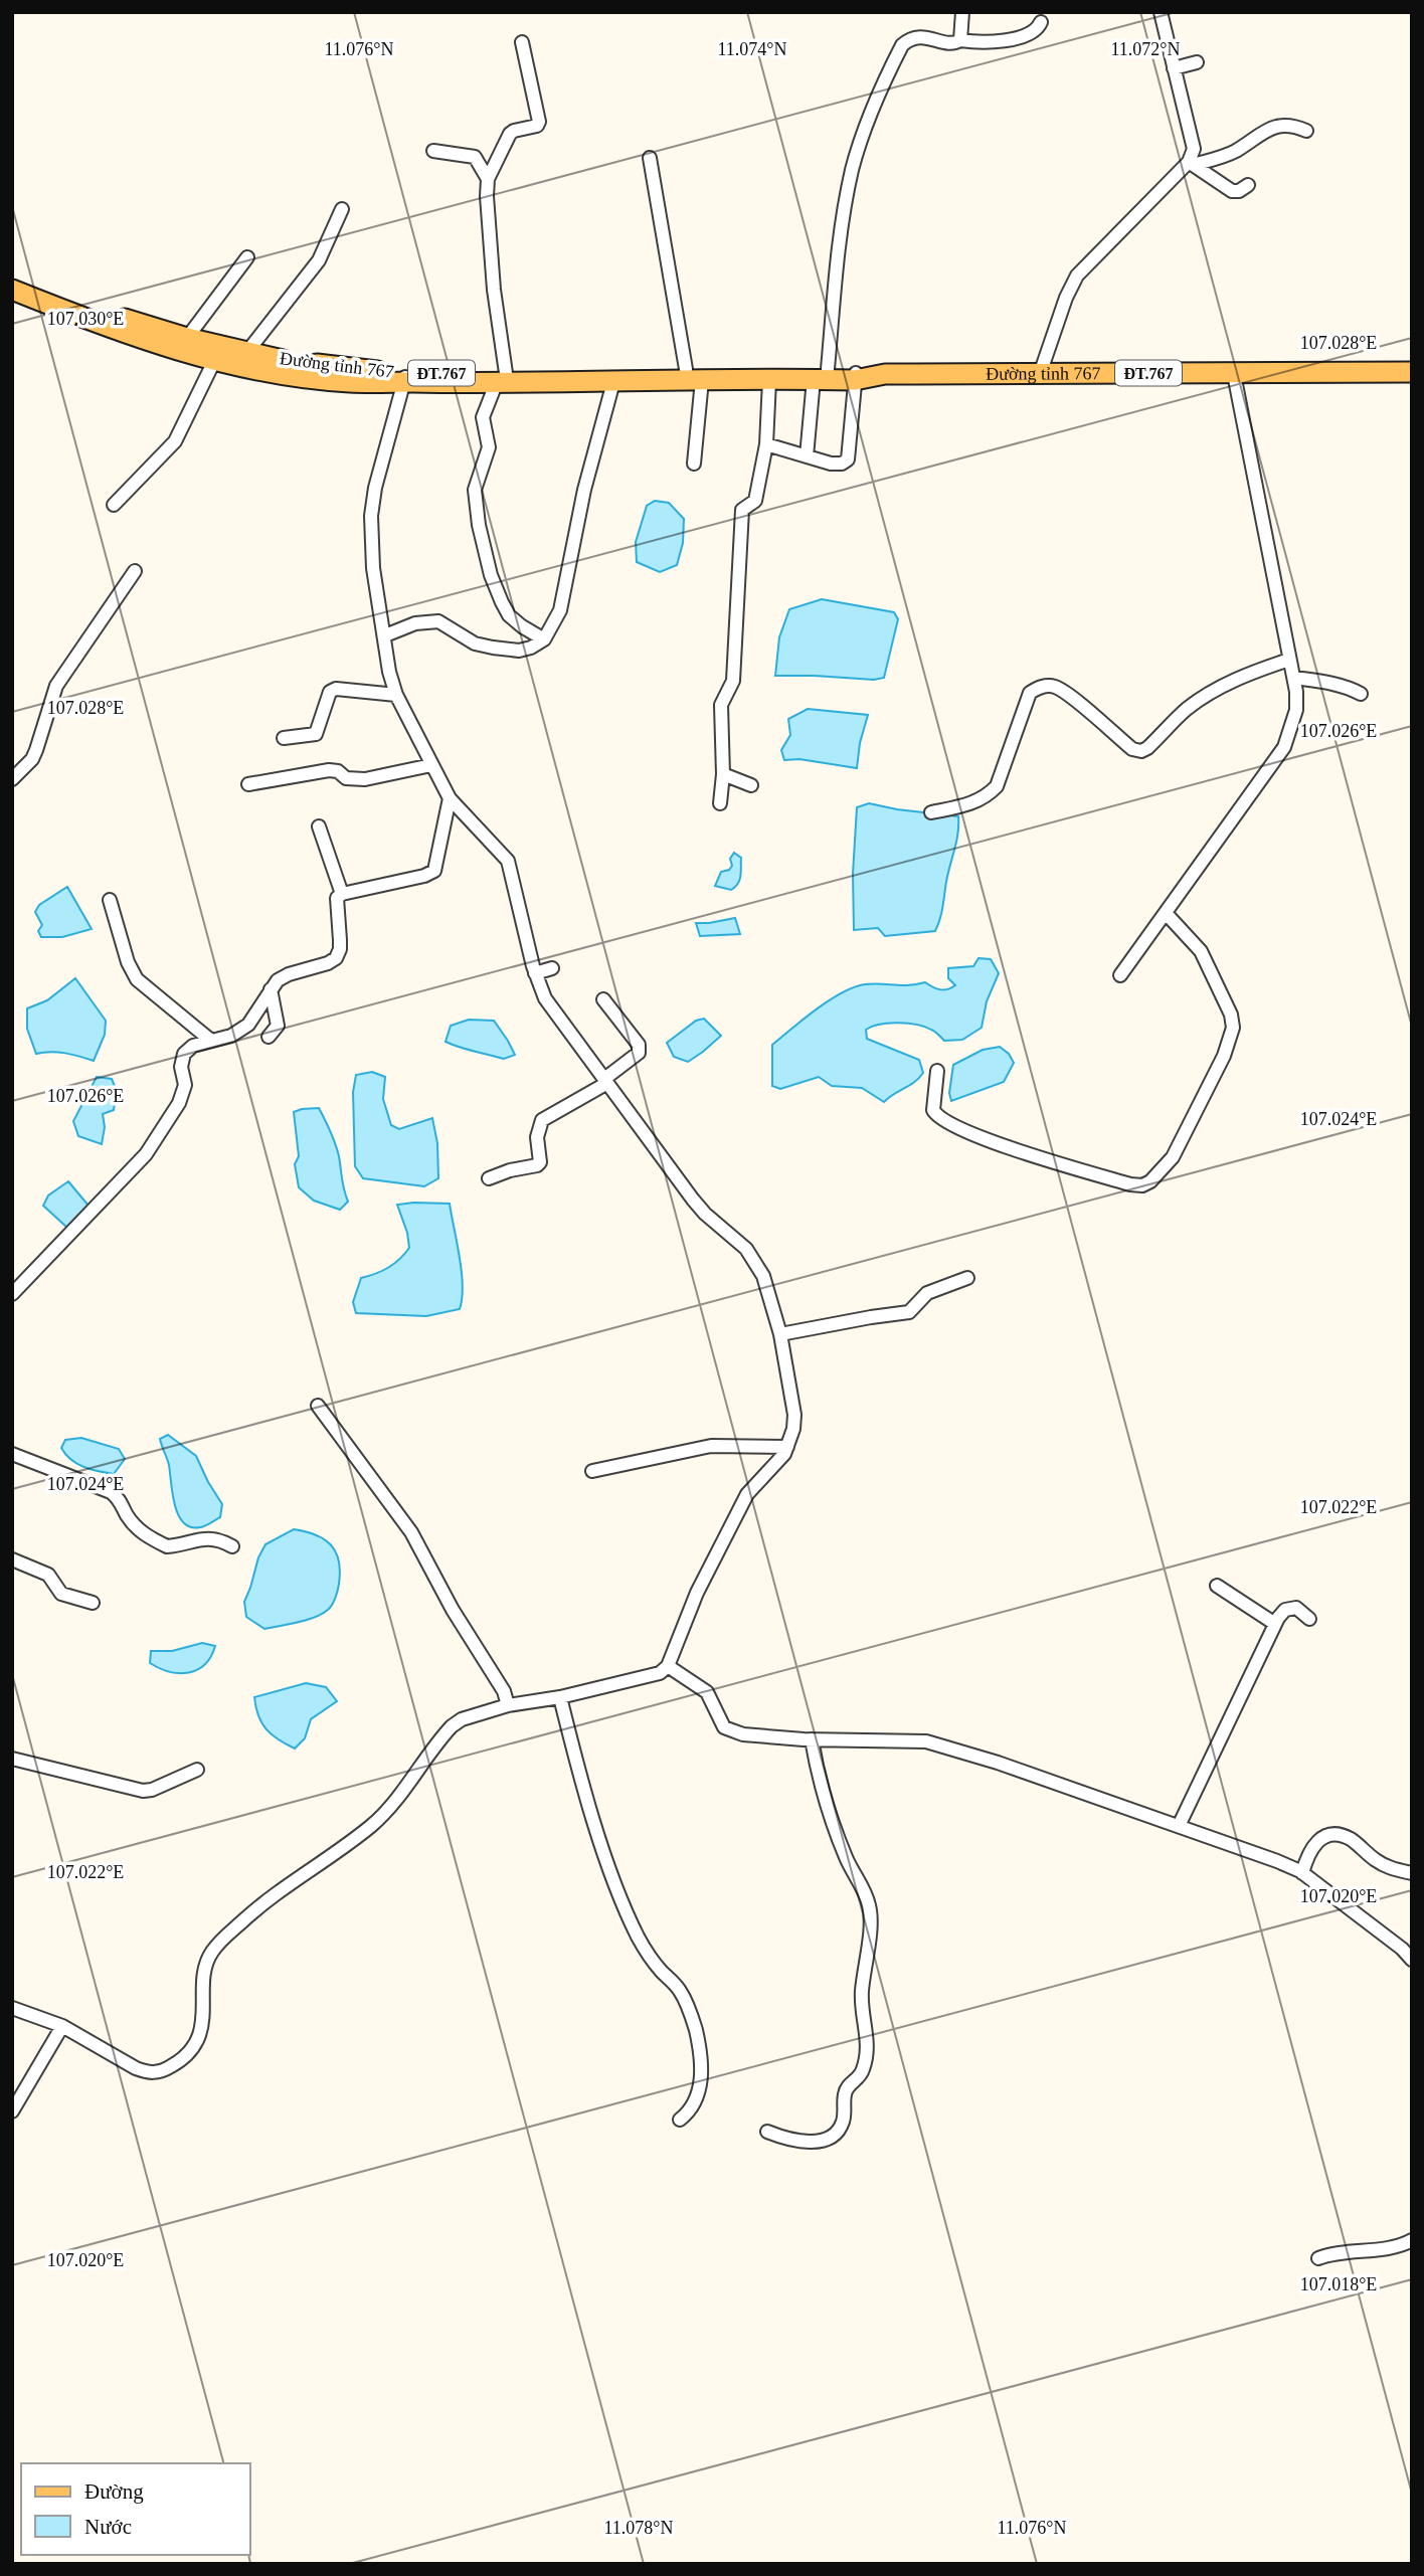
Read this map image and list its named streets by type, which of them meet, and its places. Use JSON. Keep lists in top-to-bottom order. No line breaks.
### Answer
{"streets":{"main road":["Đường tỉnh 767","ĐT.767"]},"legend":["Đường","Nước"],"coordinates":["11.076°N","11.072°N","11.074°N","107.030°E","107.028°E","107.026°E","107.024°E","107.022°E","107.020°E","107.018°E","11.078°N"]}
